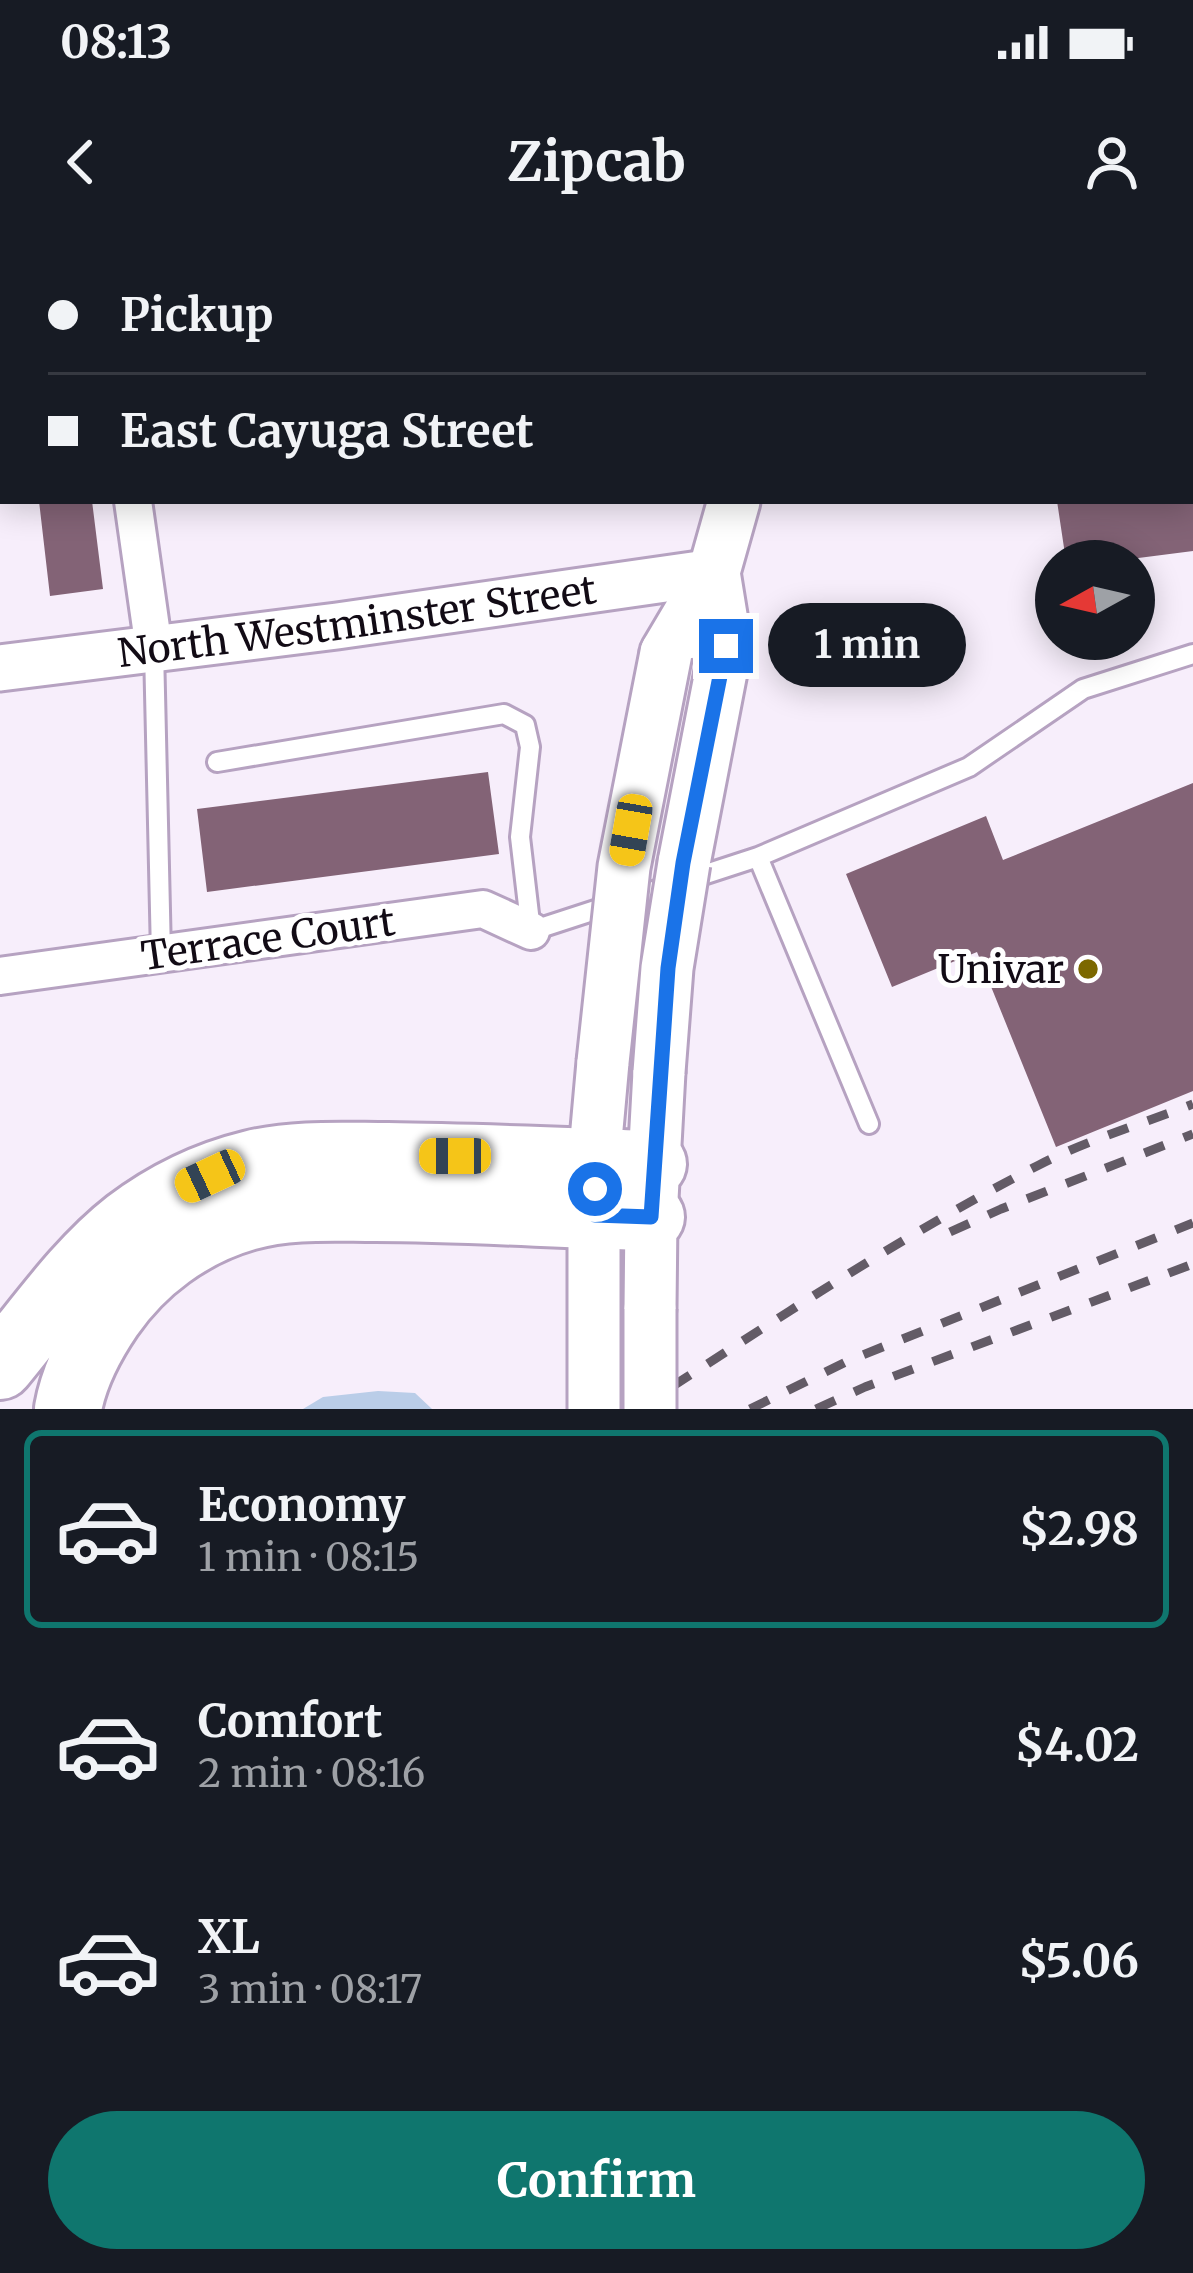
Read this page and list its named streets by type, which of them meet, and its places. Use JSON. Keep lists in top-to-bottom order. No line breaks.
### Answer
{"streets":{"street":["North Westminster Street","Terrace Court"]},"places":["Univar"],"north":"left","page":{"status":"08:13","header":"Zipcab","banner":["Pickup","East Cayuga Street"],"bubble":"1 min","list":[{"name":"Economy","note":"1 min · 08:15","value":"$2.98"},{"name":"Comfort","note":"2 min · 08:16","value":"$4.02"},{"name":"XL","note":"3 min · 08:17","value":"$5.06"}],"buttons":"Confirm"}}
